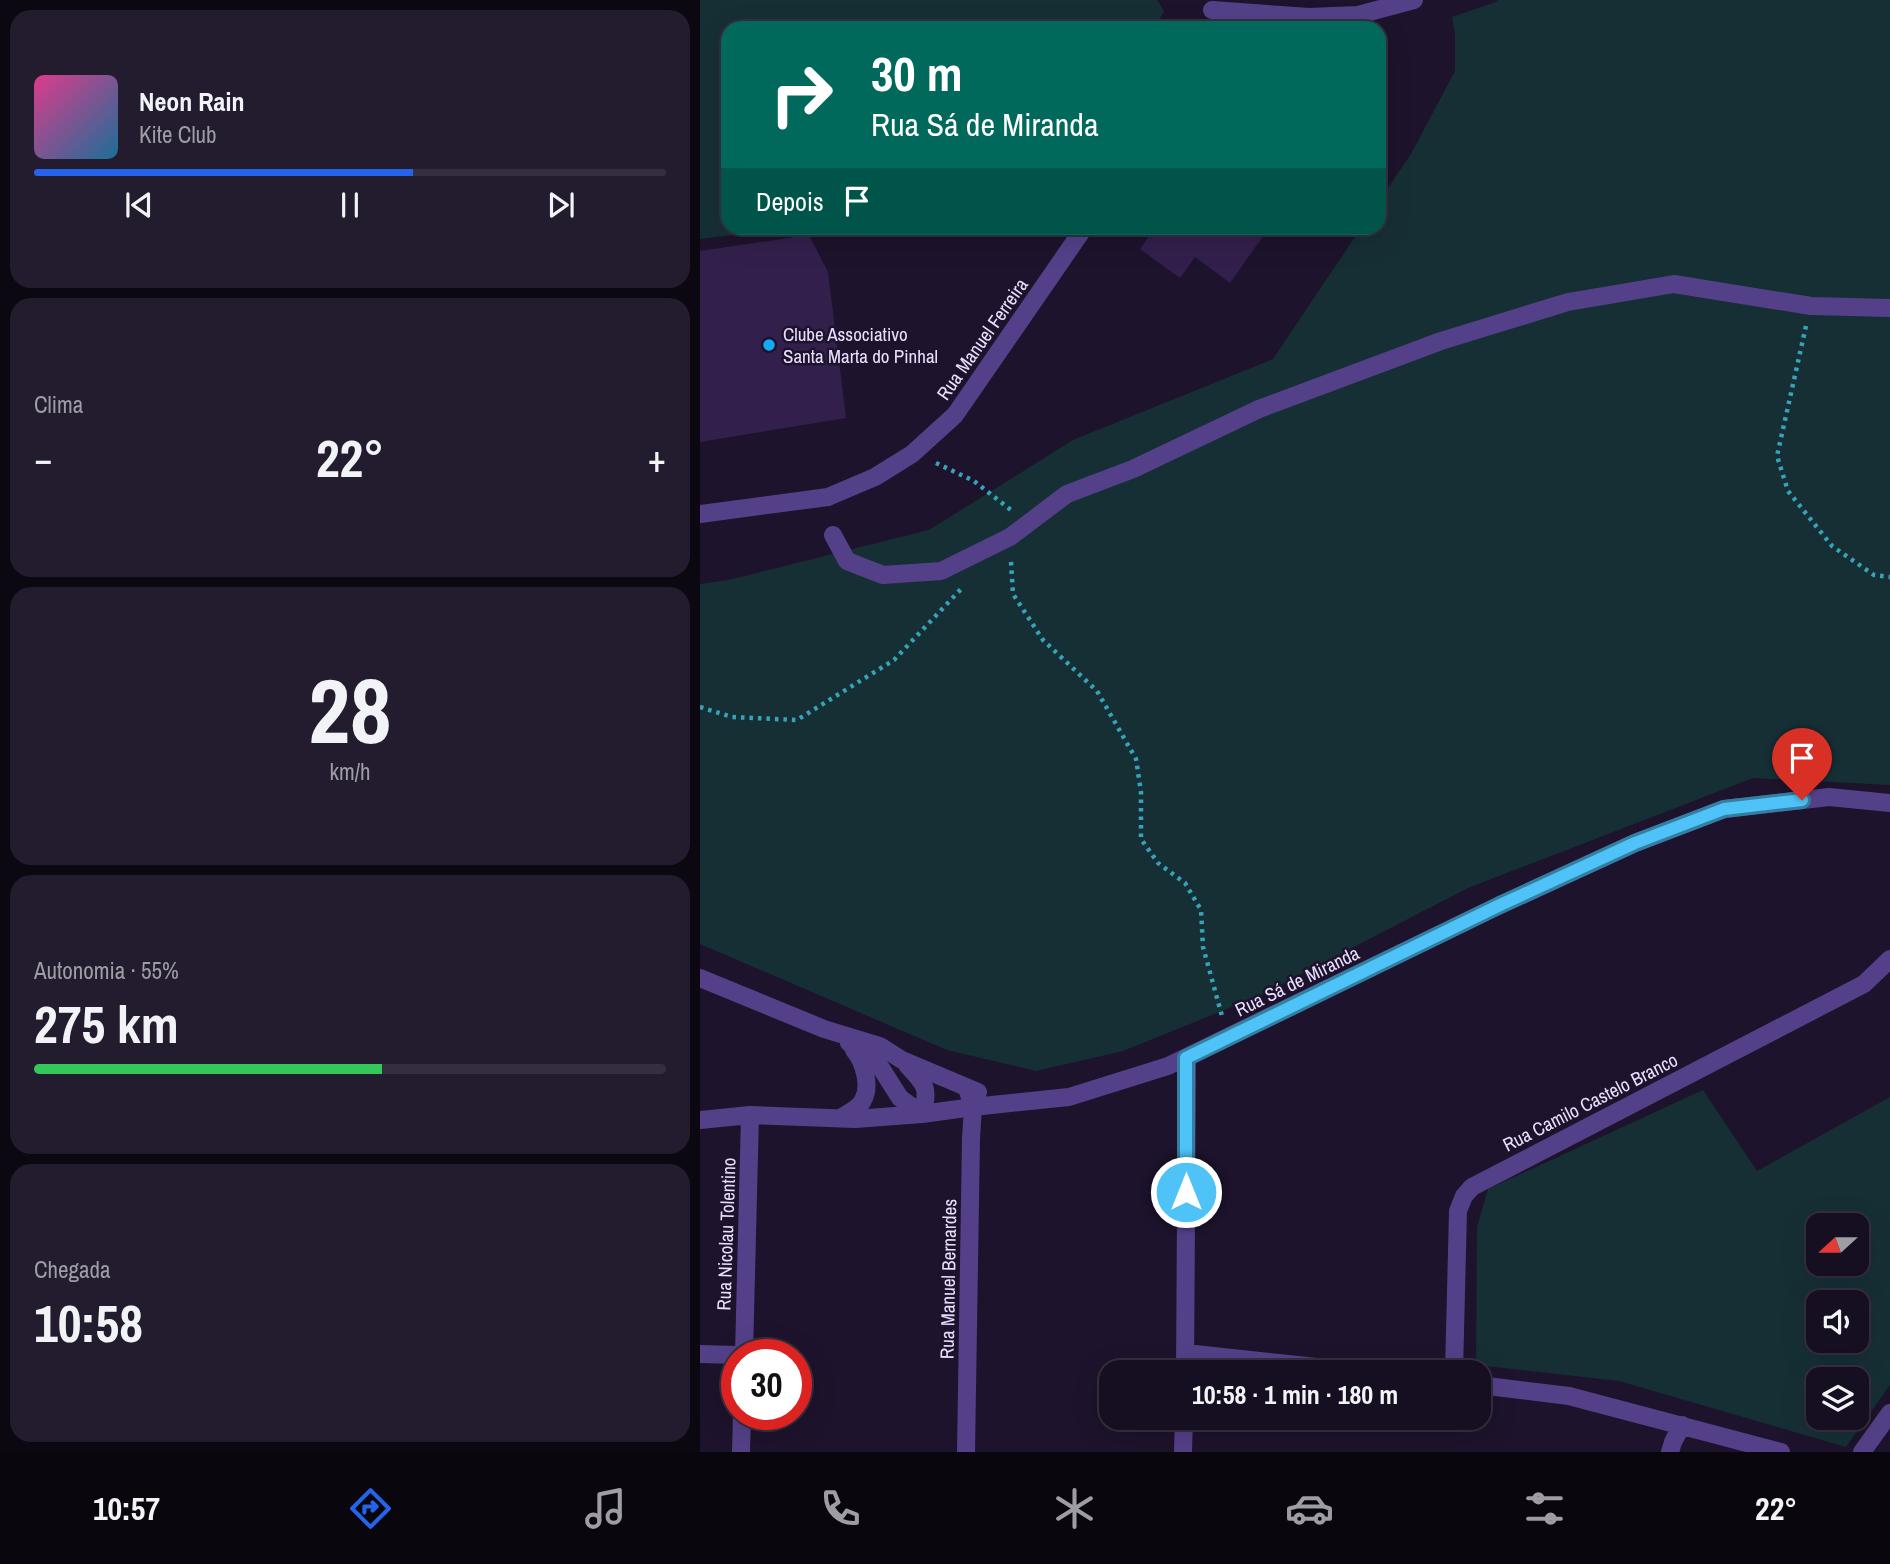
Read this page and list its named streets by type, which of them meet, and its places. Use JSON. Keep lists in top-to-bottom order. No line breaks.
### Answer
{"streets":{"street":["Rua Manuel Ferreira","Rua Sá de Miranda","Rua Camilo Castelo Branco","Rua Nicolau Tolentino","Rua Manuel Bernardes"]},"crossings":[["Rua Sá de Miranda","Rua Nicolau Tolentino"],["Rua Sá de Miranda","Rua Manuel Bernardes"]],"places":["Clube Associativo Santa Marta do Pinhal"],"north":"left","page":{"turn":["30 m","Rua Sá de Miranda"],"song":["Neon Rain","Kite Club"],"then":"Depois","tile":["Clima",["28","km/h"],["Autonomia · 55%","275 km"],["Chegada","10:58"]],"heat":["−","22°","+"],"limit":"30","trip":"10:58 · 1 min · 180 m","tabs":["10:57","22°"]}}
